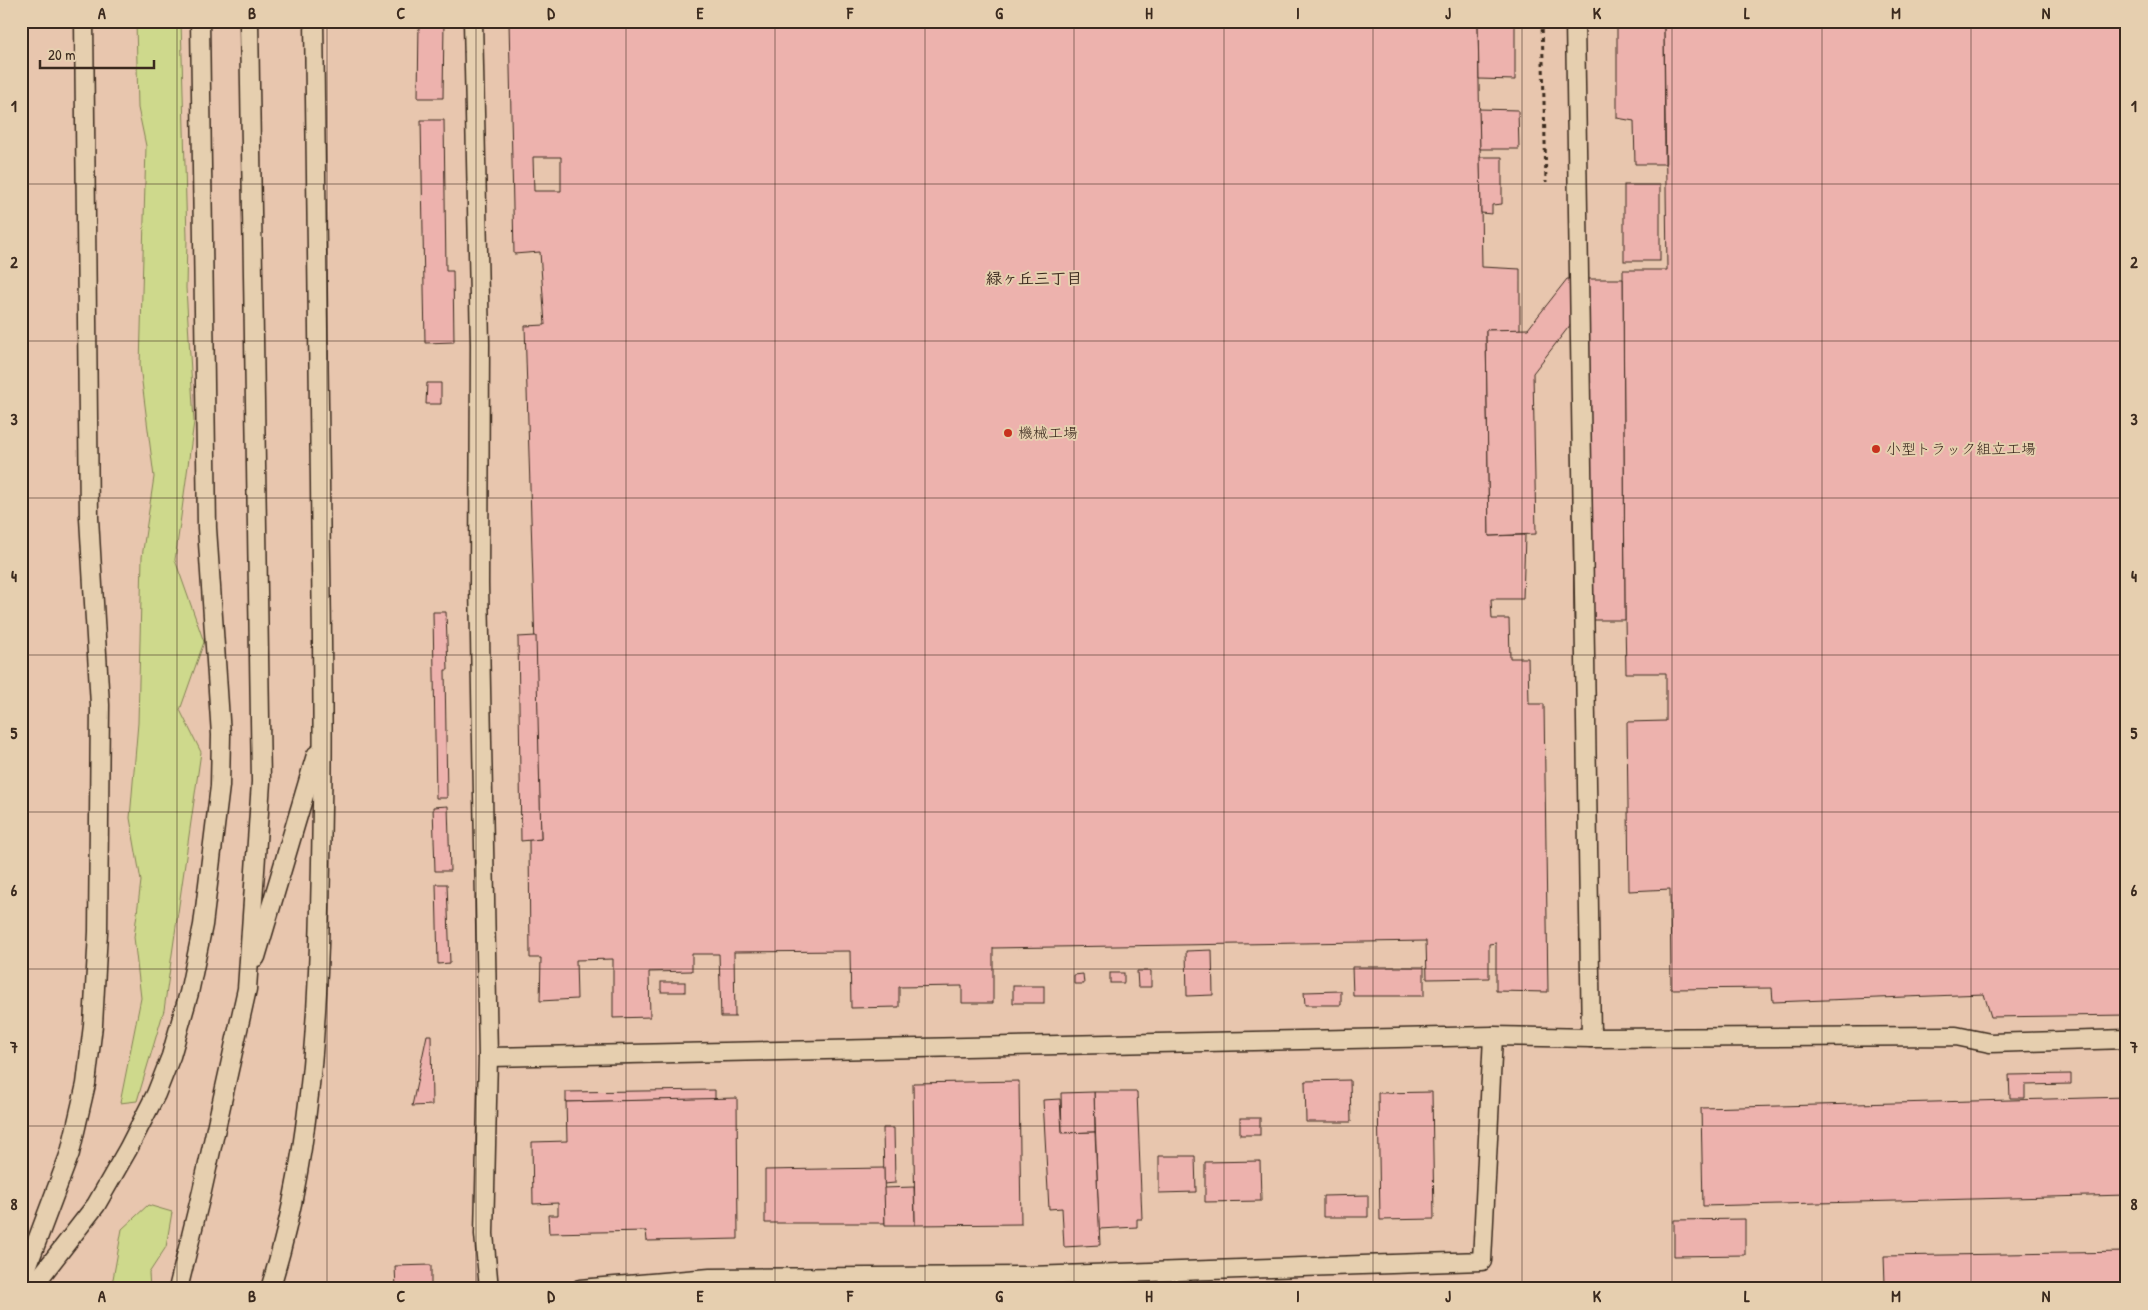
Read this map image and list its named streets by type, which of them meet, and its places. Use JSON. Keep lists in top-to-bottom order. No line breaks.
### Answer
{"districts":["緑ヶ丘三丁目"],"places":["機械工場","小型トラック組立工場"],"scale_bar":"20 m","grid":{"columns":["A","B","C","D","E","F","G","H","I","J","K","L","M","N"],"rows":["1","2","3","4","5","6","7","8"]}}
